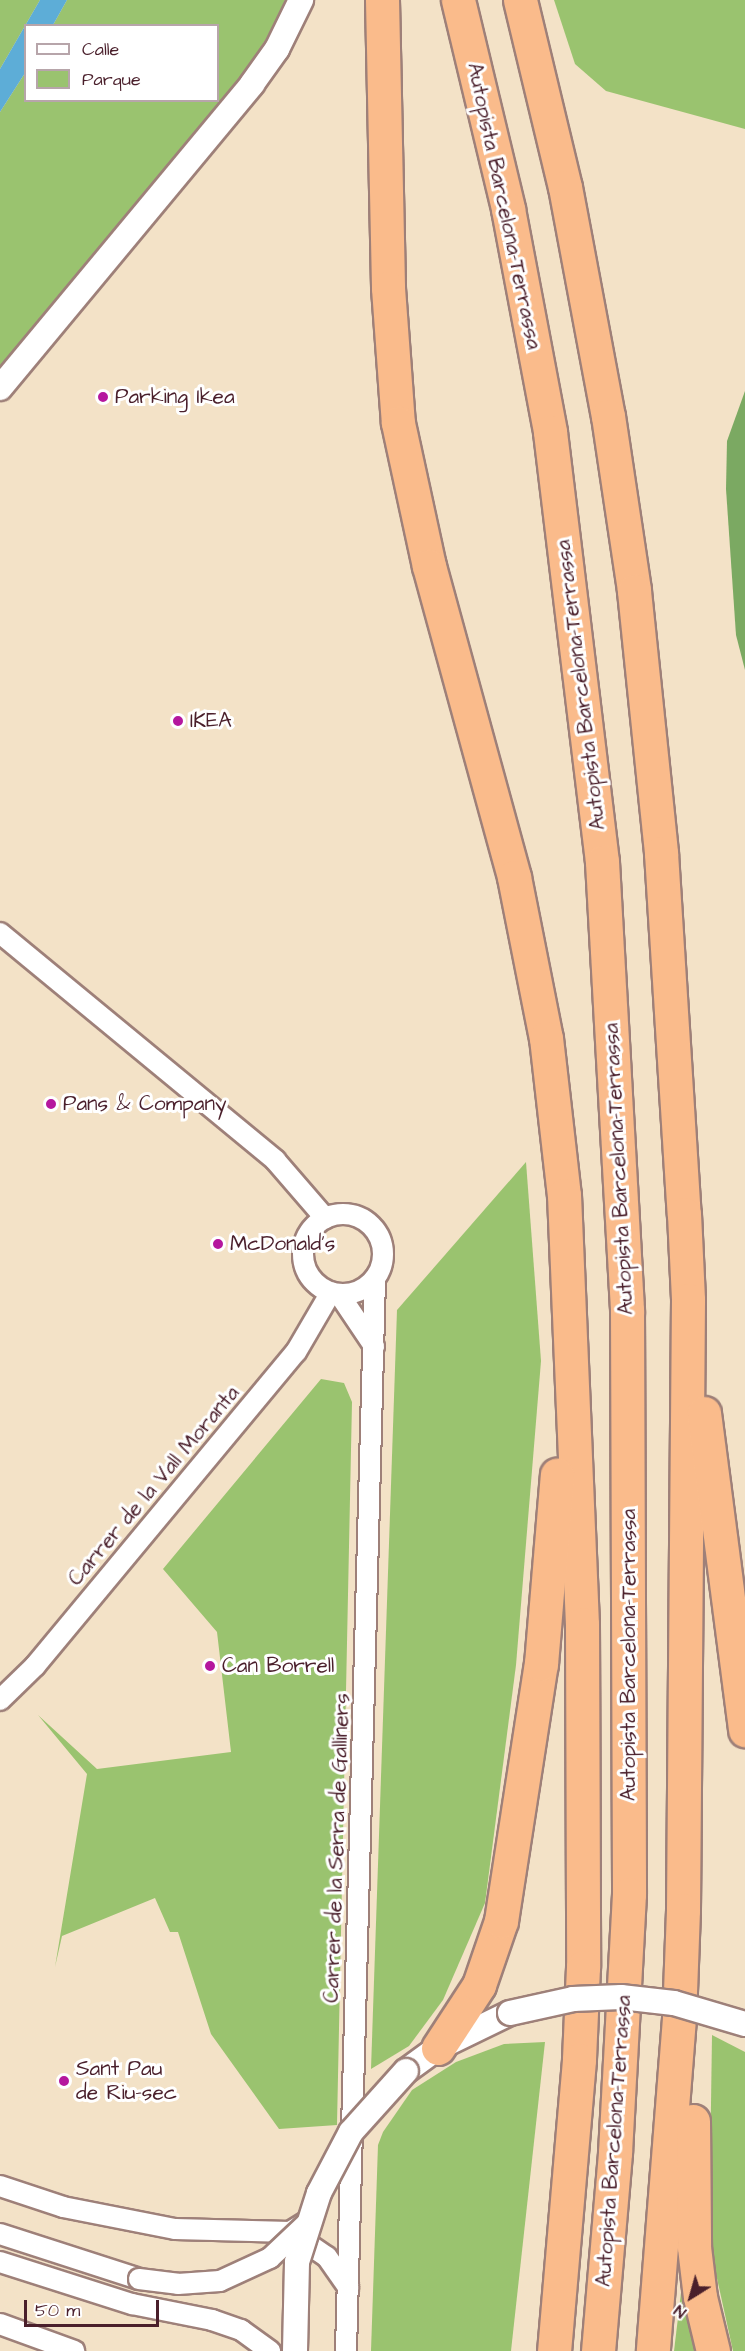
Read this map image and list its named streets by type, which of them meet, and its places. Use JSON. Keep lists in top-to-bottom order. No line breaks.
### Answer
{"streets":{"highway":["Autopista Barcelona-Terrassa"],"street":["Carrer de la Vall Moranta","Carrer de la Serra de Galliners"]},"crossings":[["Carrer de la Vall Moranta","Carrer de la Serra de Galliners"]],"places":["Parking Ikea","IKEA","Pans & Company","McDonald's","Can Borrell","Sant Pau de Riu-sec"],"legend":["Calle","Parque"],"scale_bar":"50 m","north":"bottom left"}
